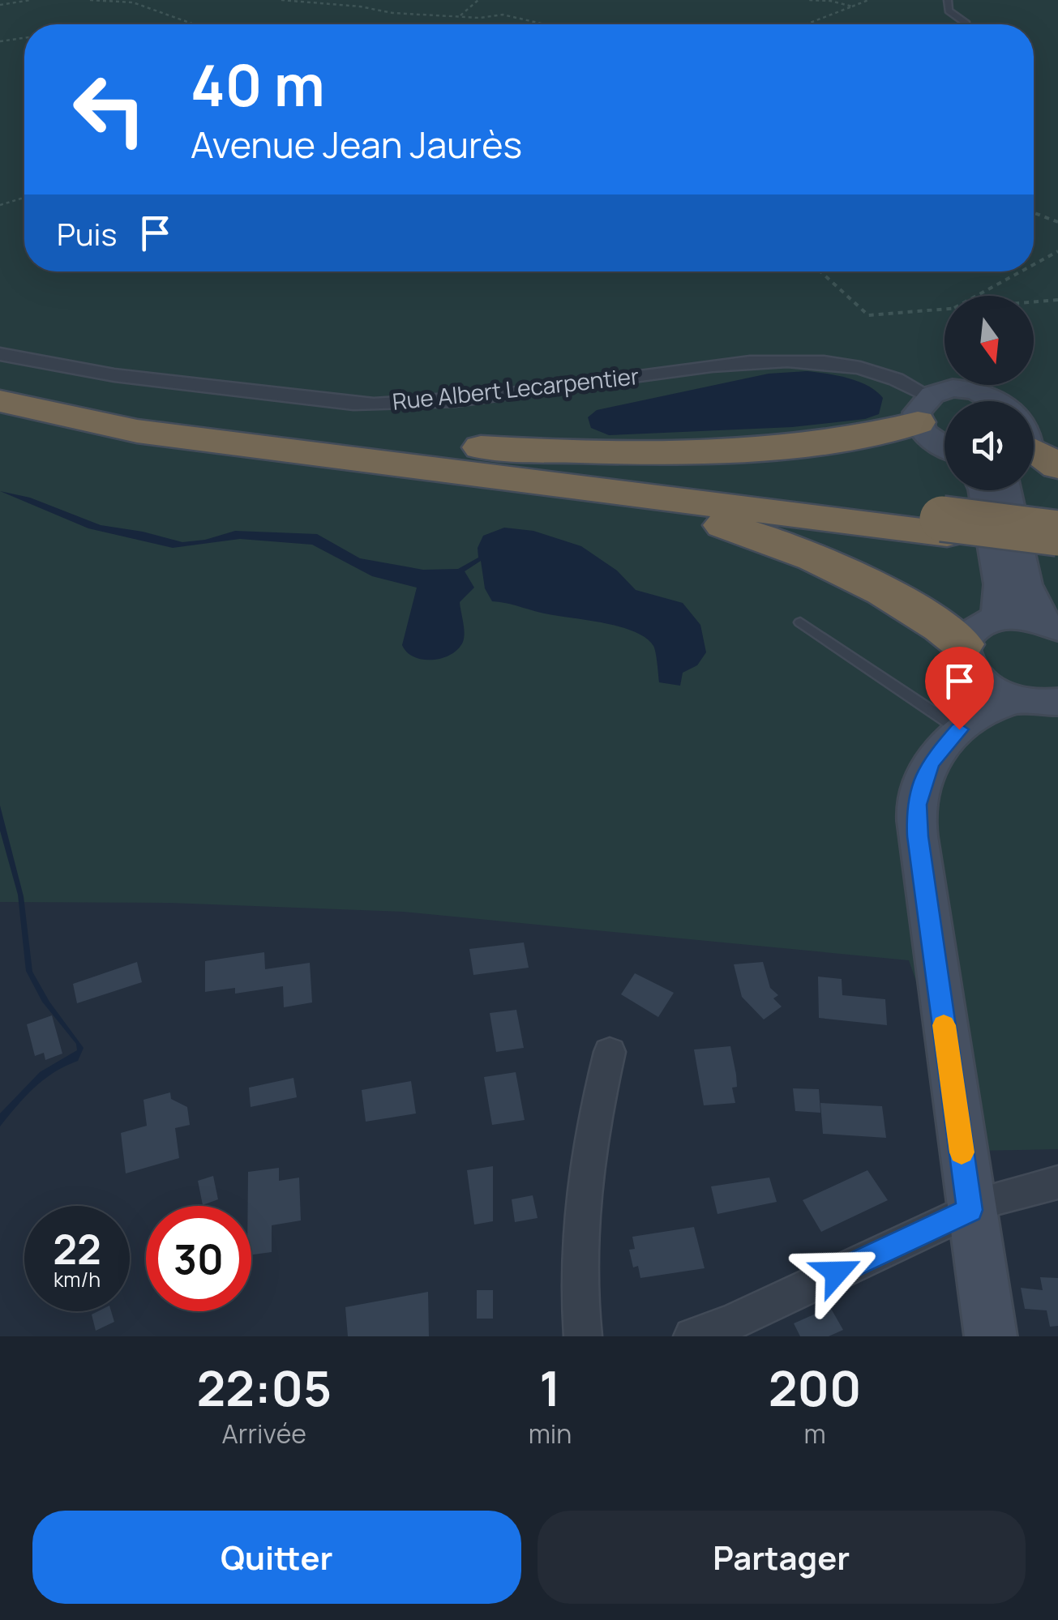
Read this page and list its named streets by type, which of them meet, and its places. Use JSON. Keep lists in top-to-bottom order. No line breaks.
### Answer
{"streets":{"street":["Rue Albert Lecarpentier"]},"north":"bottom","page":{"turn":["40 m","Avenue Jean Jaurès"],"then":"Puis","speed":"22 km/h","limit":"30","eta":["22:05","Arrivée","1","min","200","m"],"buttons":["Quitter","Partager"]}}
